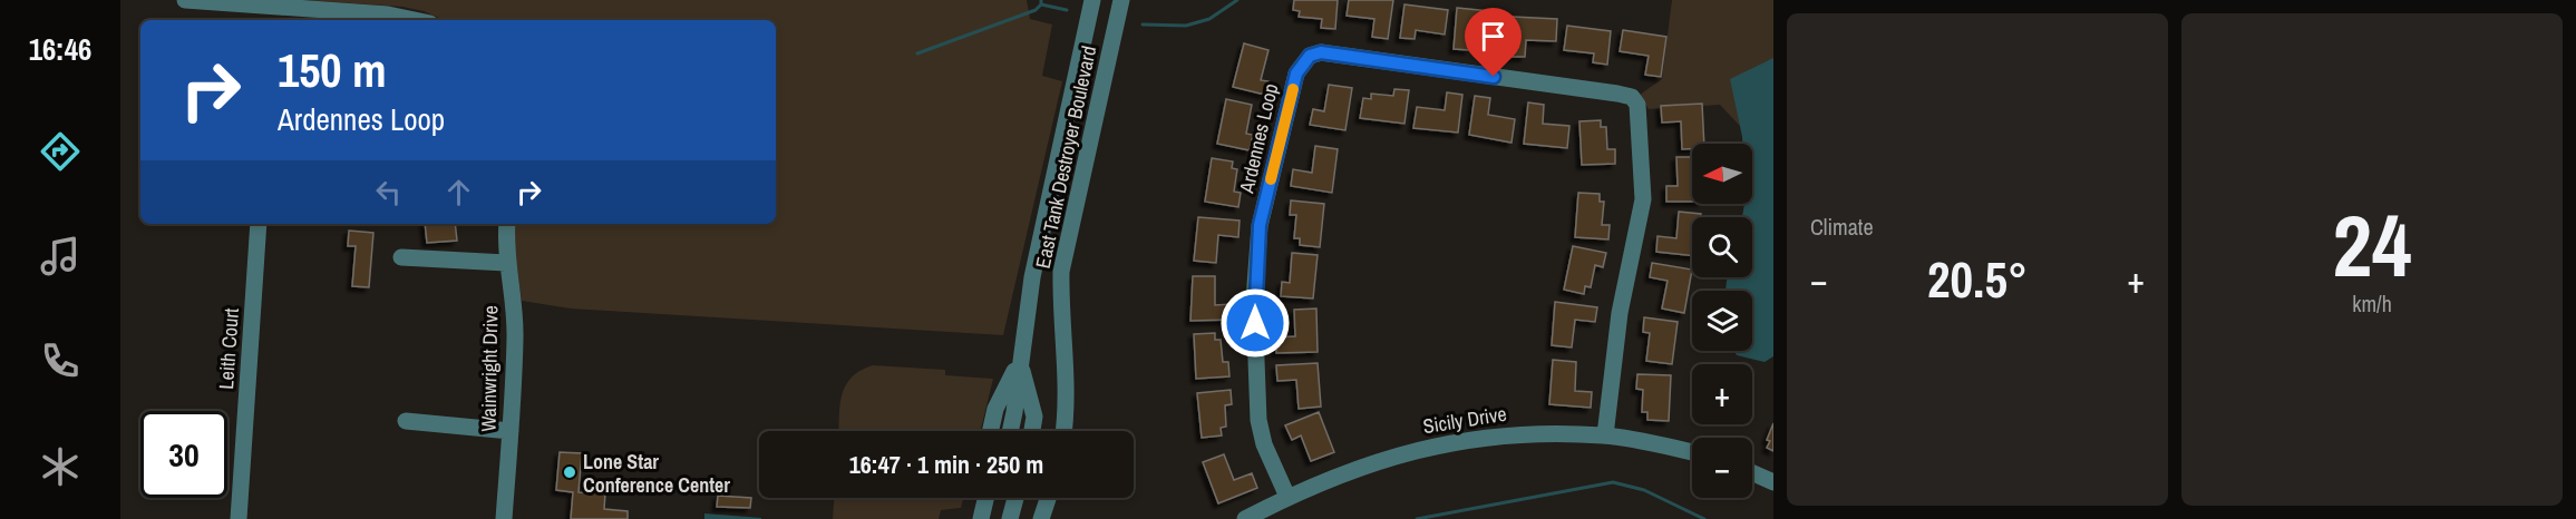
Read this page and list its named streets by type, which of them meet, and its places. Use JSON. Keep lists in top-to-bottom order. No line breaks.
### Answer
{"streets":{"street":["Ardennes Loop","East Tank Destroyer Boulevard","Leith Court","Wainwright Drive","Sicily Drive"]},"crossings":[["Ardennes Loop","Sicily Drive"]],"places":["Lone Star Conference Center"],"north":"left","page":{"tabs":"16:46","tile":["Climate",["24","km/h"]],"turn":["150 m","Ardennes Loop"],"map_buttons":["+","−"],"heat":["−","20.5°","+"],"limit":"30","trip":"16:47 · 1 min · 250 m"}}
